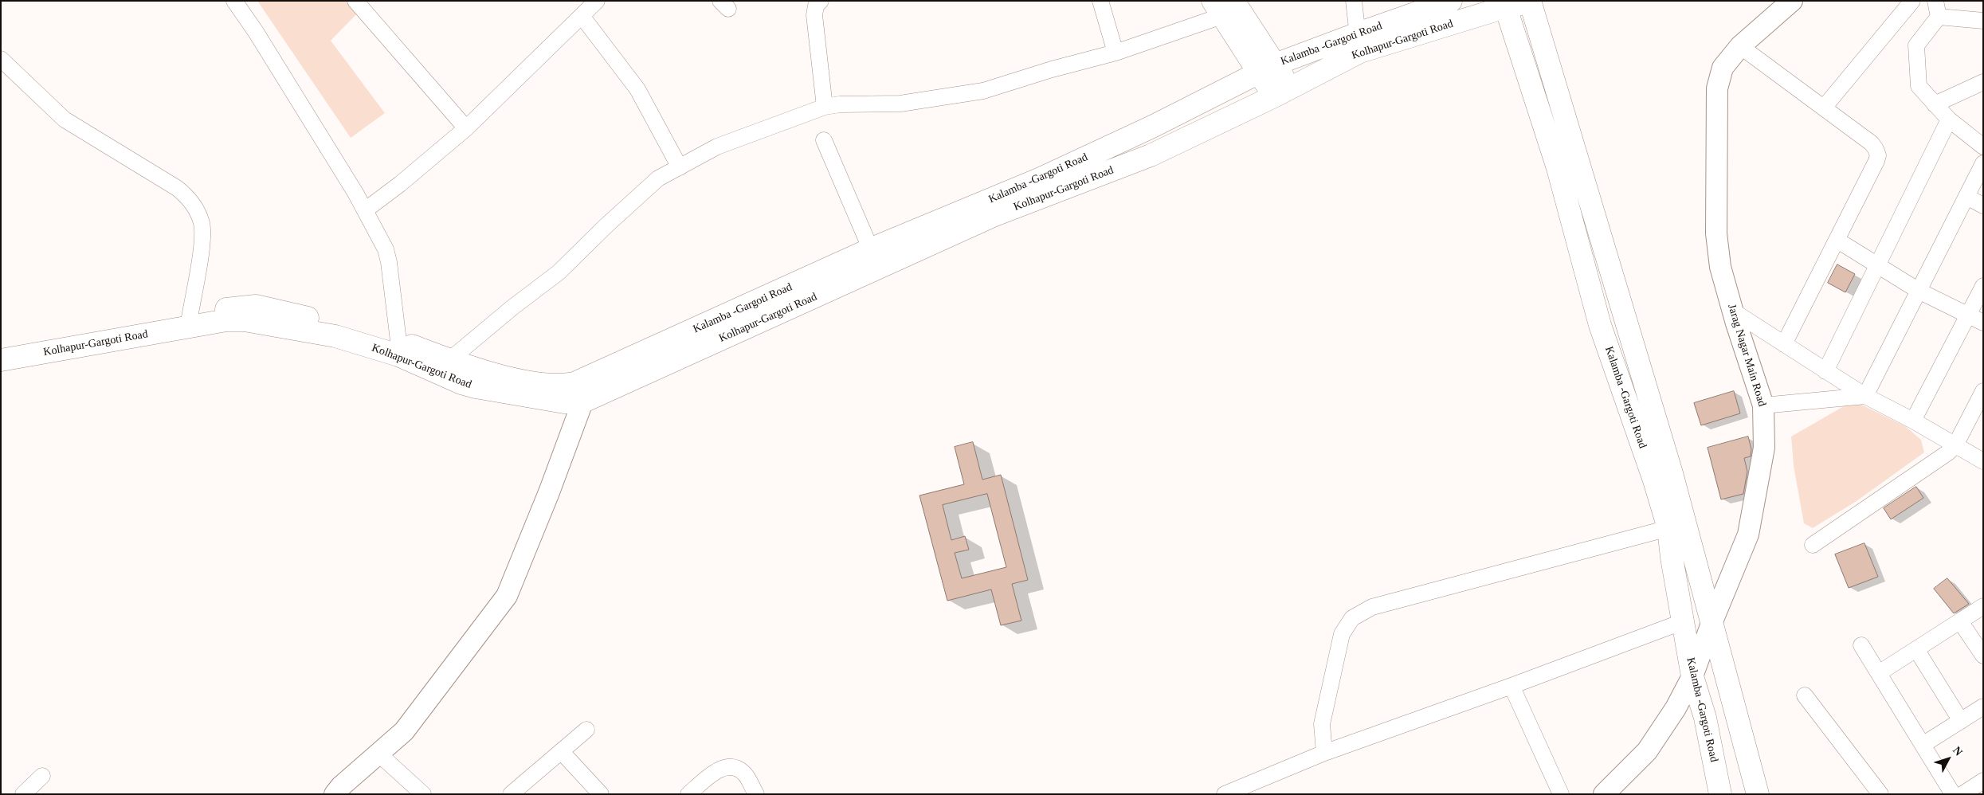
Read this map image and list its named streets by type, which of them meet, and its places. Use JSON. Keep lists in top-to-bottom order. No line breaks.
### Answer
{"streets":{"main road":["Kolhapur-Gargoti Road","Kalamba -Gargoti Road"],"street":["Jarag Nagar Main Road"]},"crossings":[["Kolhapur-Gargoti Road","Kalamba -Gargoti Road"],["Kalamba -Gargoti Road","Jarag Nagar Main Road"]],"north":"top right"}
